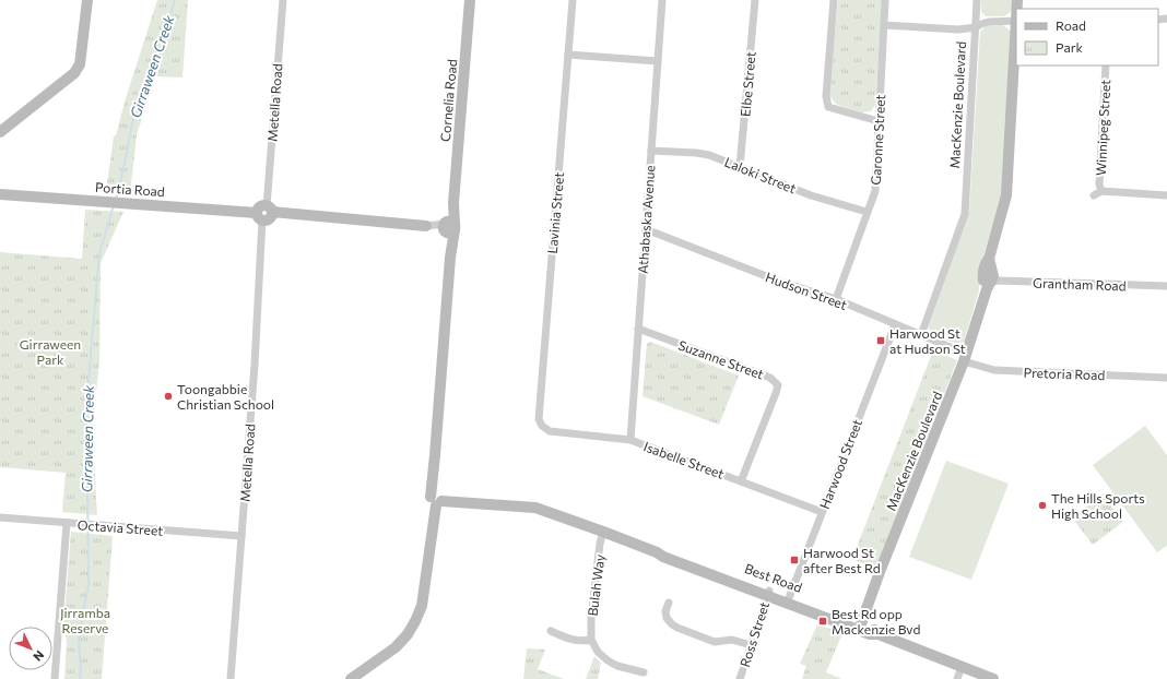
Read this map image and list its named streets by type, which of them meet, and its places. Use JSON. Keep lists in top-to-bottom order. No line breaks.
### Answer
{"streets":{"street":["Elbe Street","Cornelia Road","Metella Road","MacKenzie Boulevard","Winnipeg Street","Garonne Street","Laloki Street","Portia Road","Lavinia Street","Athabaska Avenue","Grantham Road","Hudson Street","Suzanne Street","Pretoria Road","Isabelle Street","Harwood Street","Octavia Street","Best Road","Bulah Way","Ross Street"]},"crossings":[["Elbe Street","Laloki Street"],["Cornelia Road","Best Road"],["Metella Road","Portia Road"],["Metella Road","Octavia Street"],["MacKenzie Boulevard","Grantham Road"],["MacKenzie Boulevard","Hudson Street"],["MacKenzie Boulevard","Pretoria Road"],["MacKenzie Boulevard","Best Road"],["Garonne Street","Laloki Street"],["Garonne Street","Hudson Street"],["Laloki Street","Athabaska Avenue"],["Lavinia Street","Isabelle Street"],["Athabaska Avenue","Hudson Street"],["Athabaska Avenue","Suzanne Street"],["Athabaska Avenue","Isabelle Street"],["Hudson Street","Pretoria Road"],["Hudson Street","Harwood Street"],["Suzanne Street","Isabelle Street"],["Isabelle Street","Harwood Street"],["Harwood Street","Best Road"],["Best Road","Bulah Way"],["Best Road","Ross Street"]],"water":["Girraween Creek"],"parks":["Girraween Park","Jirramba Reserve"],"places":{"transit":["Harwood St at Hudson St","Harwood St after Best Rd","Best Rd opp Mackenzie Bvd"],"other":["Toongabbie Christian School","The Hills Sports High School"]},"legend":["Road","Park"],"north":"bottom right"}
